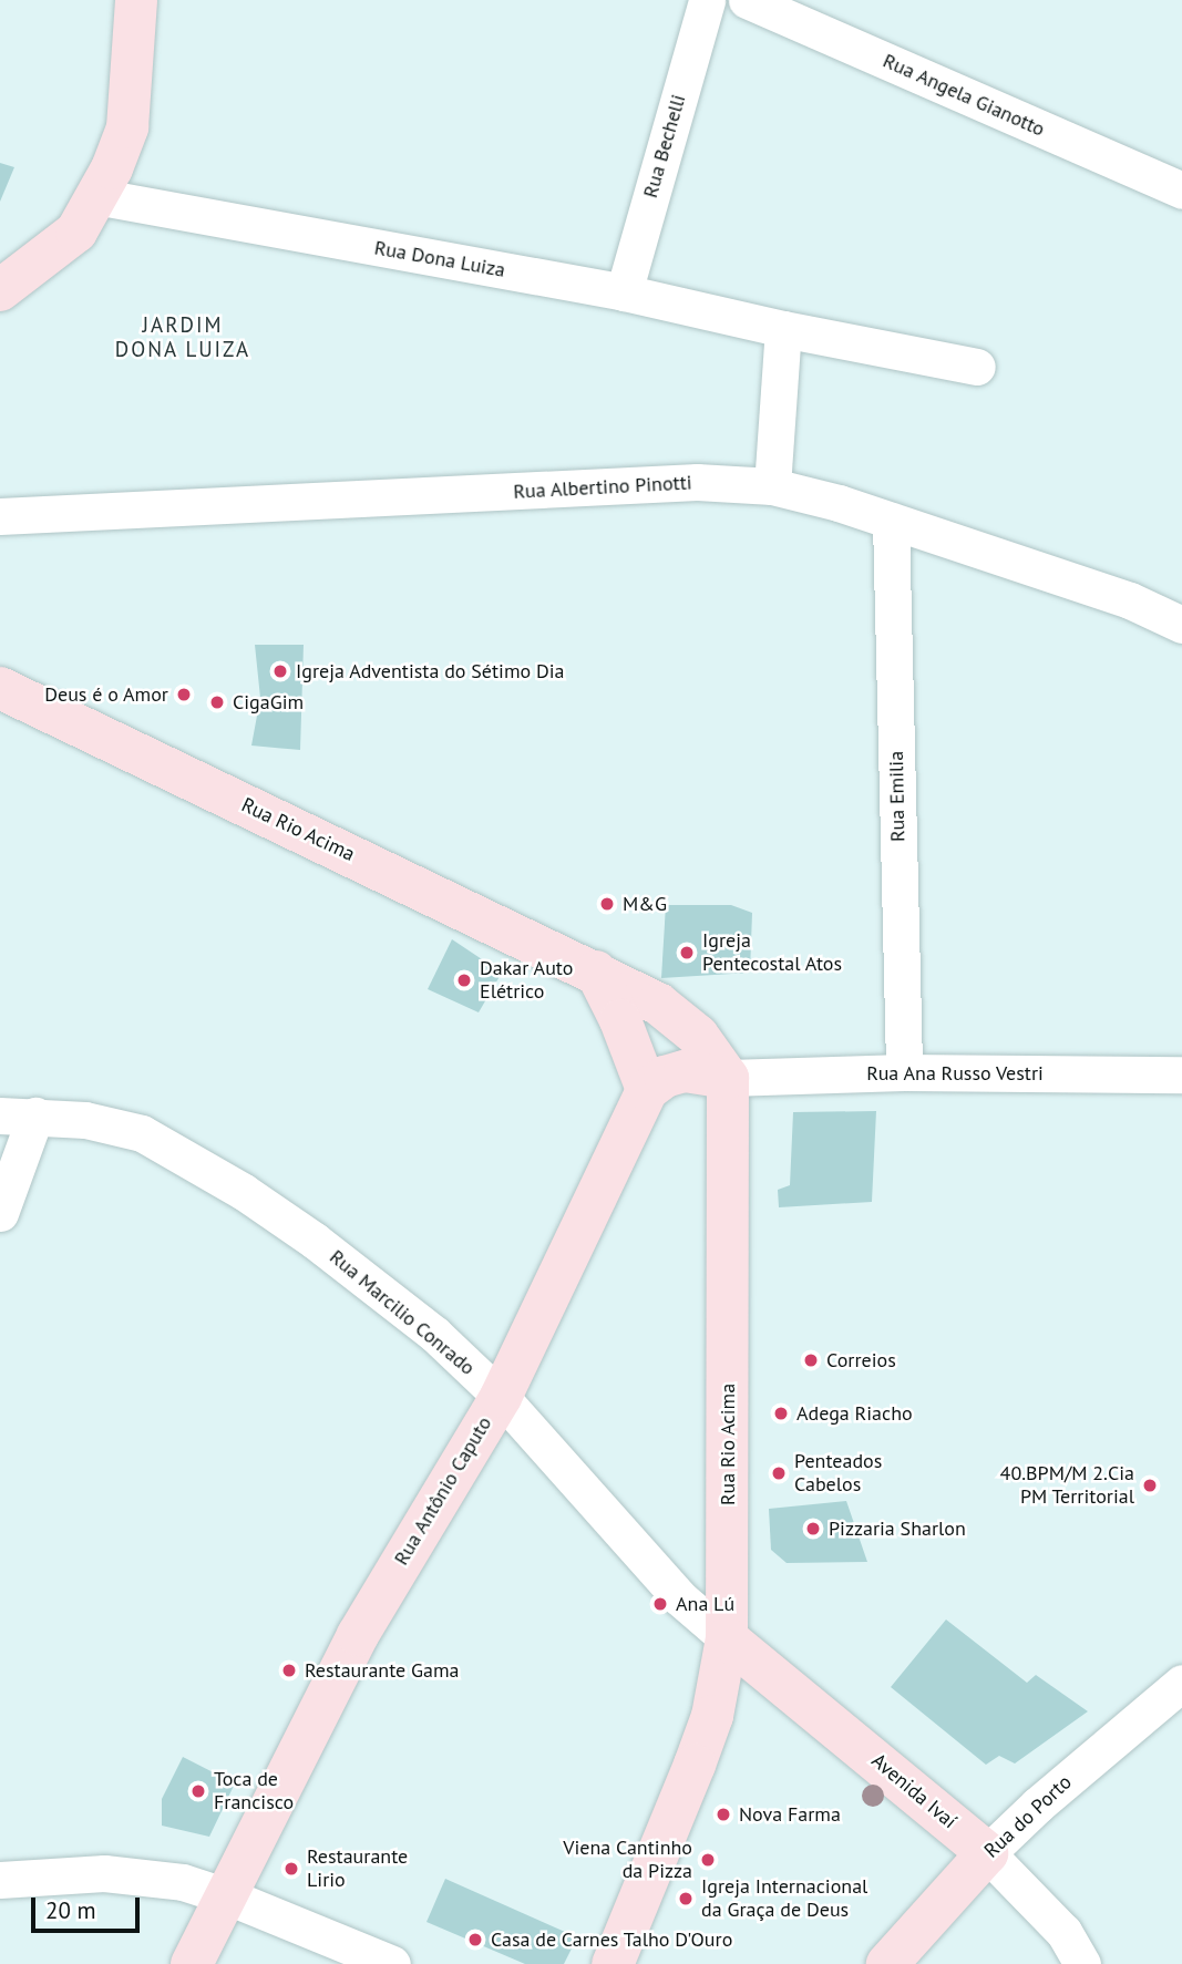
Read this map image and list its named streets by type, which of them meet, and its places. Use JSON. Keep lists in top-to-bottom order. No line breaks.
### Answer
{"streets":{"main road":["Rua Rio Acima","Rua Antônio Caputo","Avenida Ivaí","Rua do Porto"],"street":["Rua Angela Gianotto","Rua Bechelli","Rua Dona Luiza","Rua Albertino Pinotti","Rua Emilia","Rua Ana Russo Vestri","Rua Marcilio Conrado"]},"crossings":[["Rua Bechelli","Rua Dona Luiza"],["Rua Albertino Pinotti","Rua Emilia"],["Rua Emilia","Rua Ana Russo Vestri"],["Rua Rio Acima","Rua Ana Russo Vestri"],["Rua Rio Acima","Rua Marcilio Conrado"],["Rua Rio Acima","Avenida Ivaí"],["Rua Marcilio Conrado","Rua Antônio Caputo"],["Rua Marcilio Conrado","Avenida Ivaí"],["Avenida Ivaí","Rua do Porto"]],"districts":["JARDIM DONA LUIZA"],"places":["Igreja Adventista do Sétimo Dia","Deus é o Amor","CigaGim","M&G","Igreja Pentecostal Atos","Dakar Auto Elétrico","Correios","Adega Riacho","Penteados Cabelos","40.BPM/M 2.Cia PM Territorial","Pizzaria Sharlon","Ana Lú","Restaurante Gama","Toca de Francisco","Nova Farma","Viena Cantinho da Pizza","Restaurante Lirio","Igreja Internacional da Graça de Deus","Casa de Carnes Talho D'Ouro"],"scale_bar":"20 m"}
